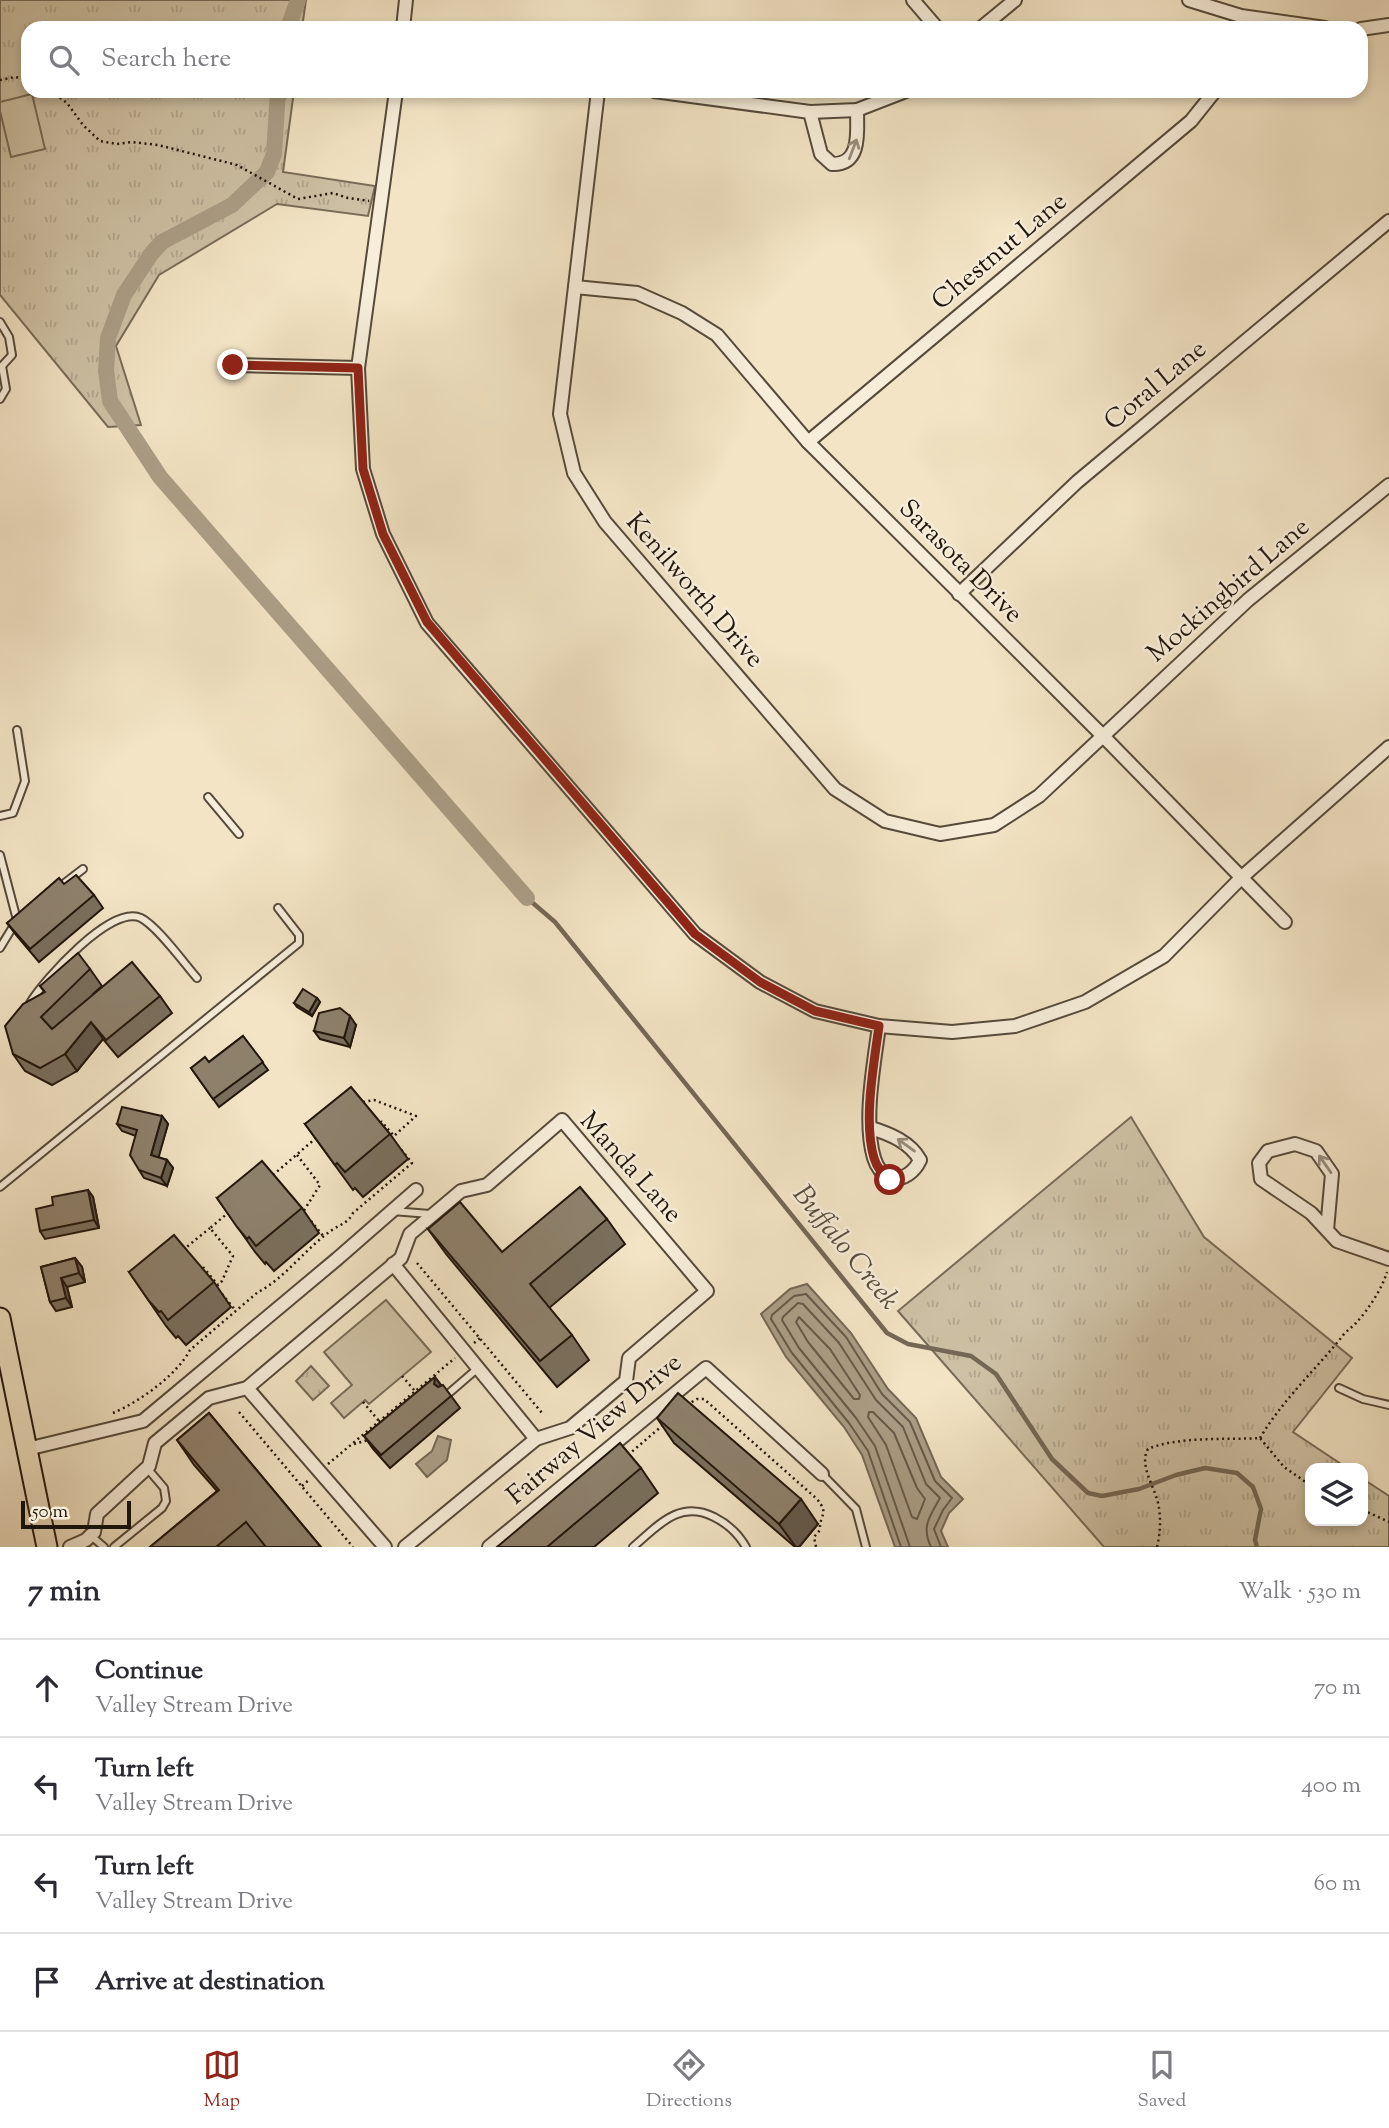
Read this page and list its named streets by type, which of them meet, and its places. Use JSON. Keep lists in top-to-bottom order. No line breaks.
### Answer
{"streets":{"street":["Chestnut Lane","Coral Lane","Sarasota Drive","Kenilworth Drive","Mockingbird Lane","Manda Lane","Fairway View Drive"]},"crossings":[["Chestnut Lane","Sarasota Drive"],["Coral Lane","Sarasota Drive"],["Sarasota Drive","Kenilworth Drive"],["Sarasota Drive","Mockingbird Lane"],["Kenilworth Drive","Mockingbird Lane"]],"water":["Buffalo Creek"],"scale_bar":"50 m","page":{"search":"Search here","scale":"50 m","heading":["7 min","Walk · 530 m"],"list":[["Continue","Valley Stream Drive","70 m"],["Turn left","Valley Stream Drive","400 m"],["Turn left","Valley Stream Drive","60 m"],"Arrive at destination"],"nav":["Map","Directions","Saved"]}}
